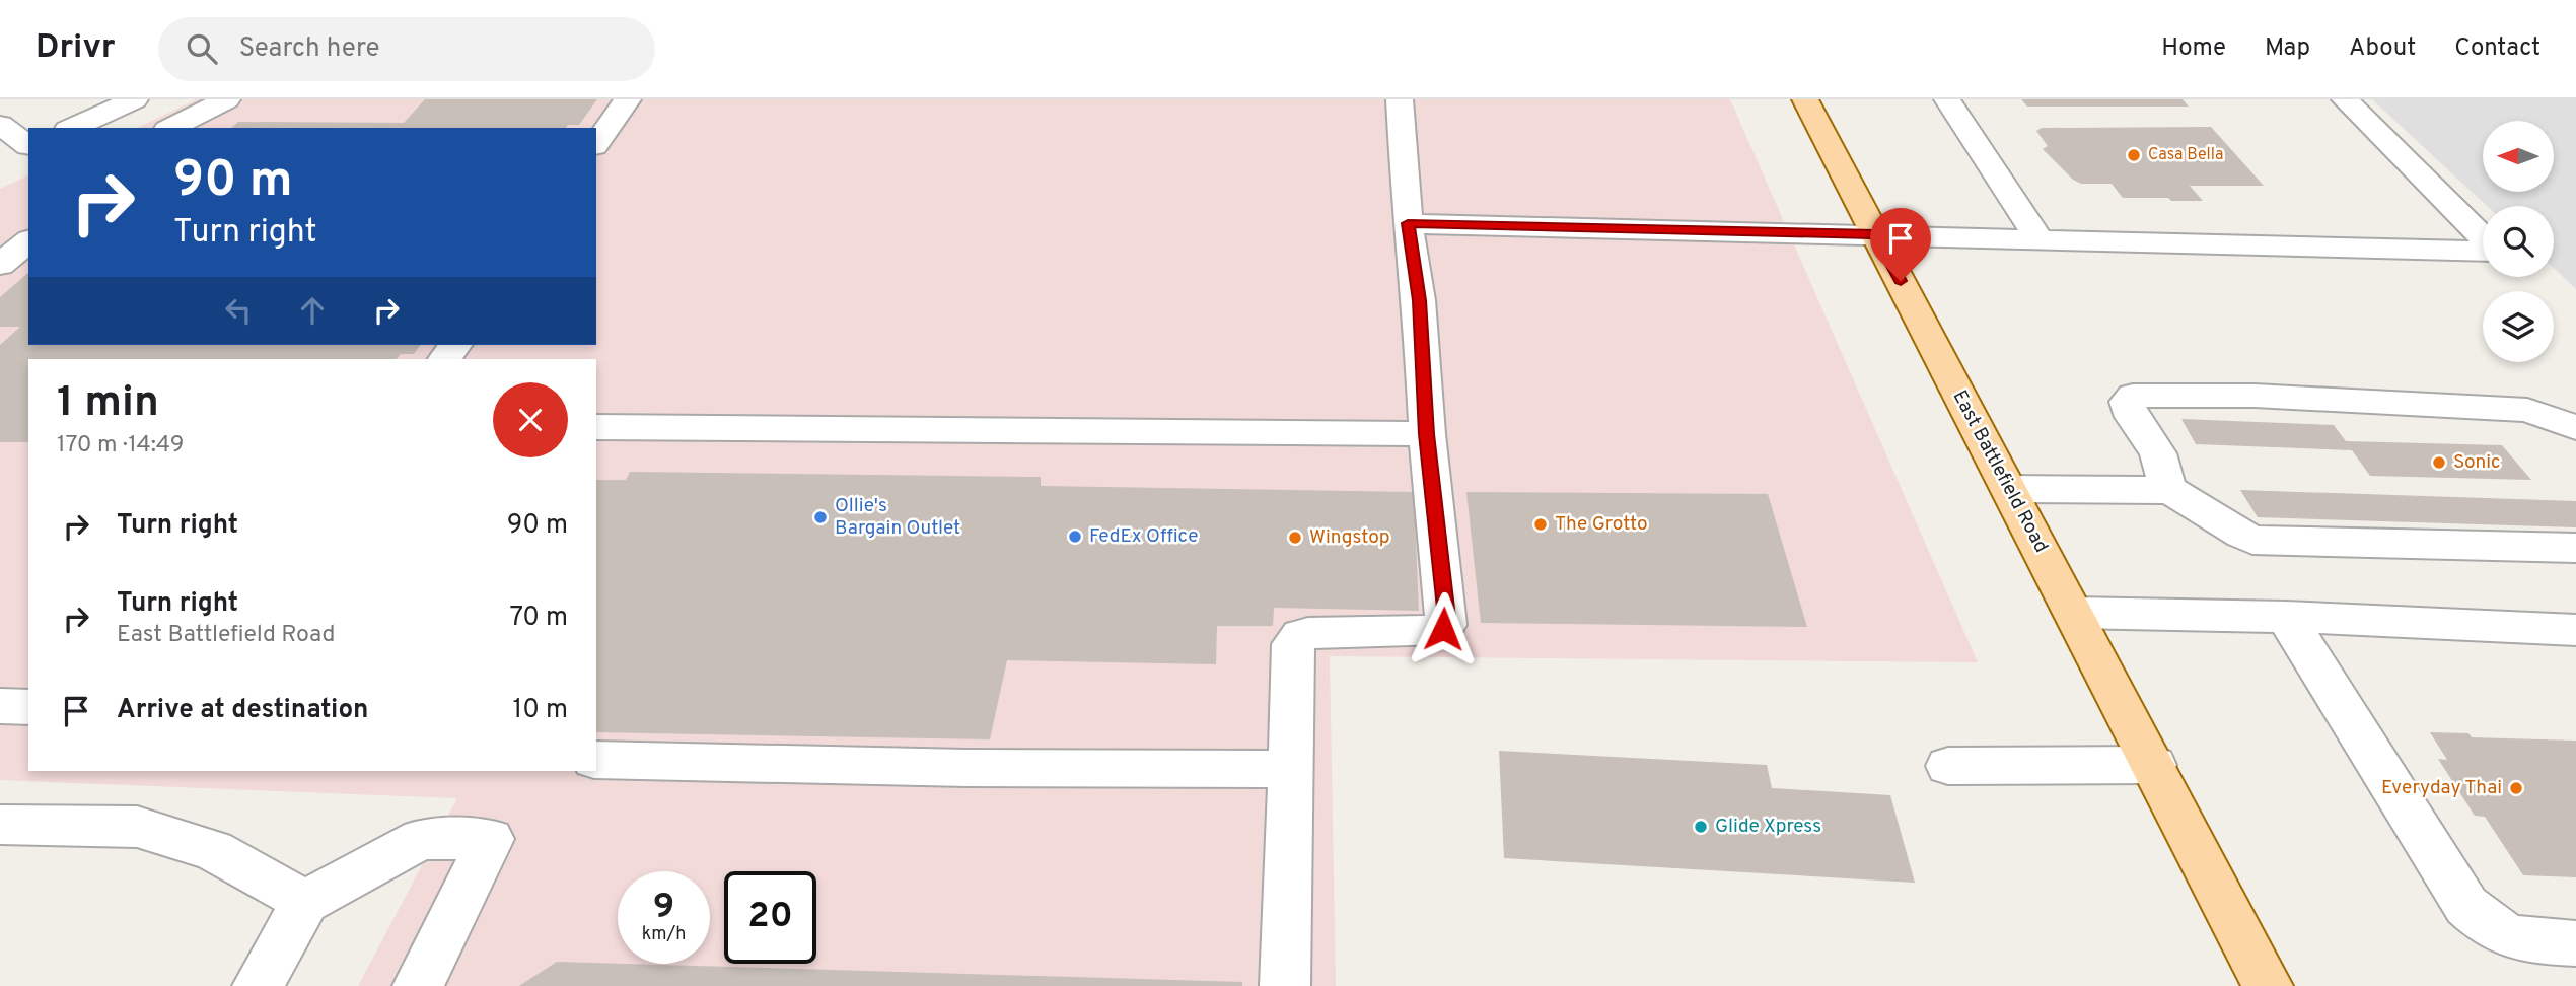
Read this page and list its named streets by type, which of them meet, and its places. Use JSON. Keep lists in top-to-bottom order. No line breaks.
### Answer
{"streets":{"main road":["East Battlefield Road"]},"places":["Casa Bella","Sonic","Ollie's Bargain Outlet","The Grotto","FedEx Office","Wingstop","Everyday Thai","Glide Xpress"],"north":"left","page":{"header":"Drivr","search":"Search here","nav":["Home","Map","About","Contact"],"turn":["90 m","Turn right"],"heading":["1 min","170 m · 14:49"],"list":[{"name":"Turn right","value":"90 m"},{"name":"Turn right","note":"East Battlefield Road","value":"70 m"},{"name":"Arrive at destination","value":"10 m"}],"speed":"9 km/h","limit":"20"}}
